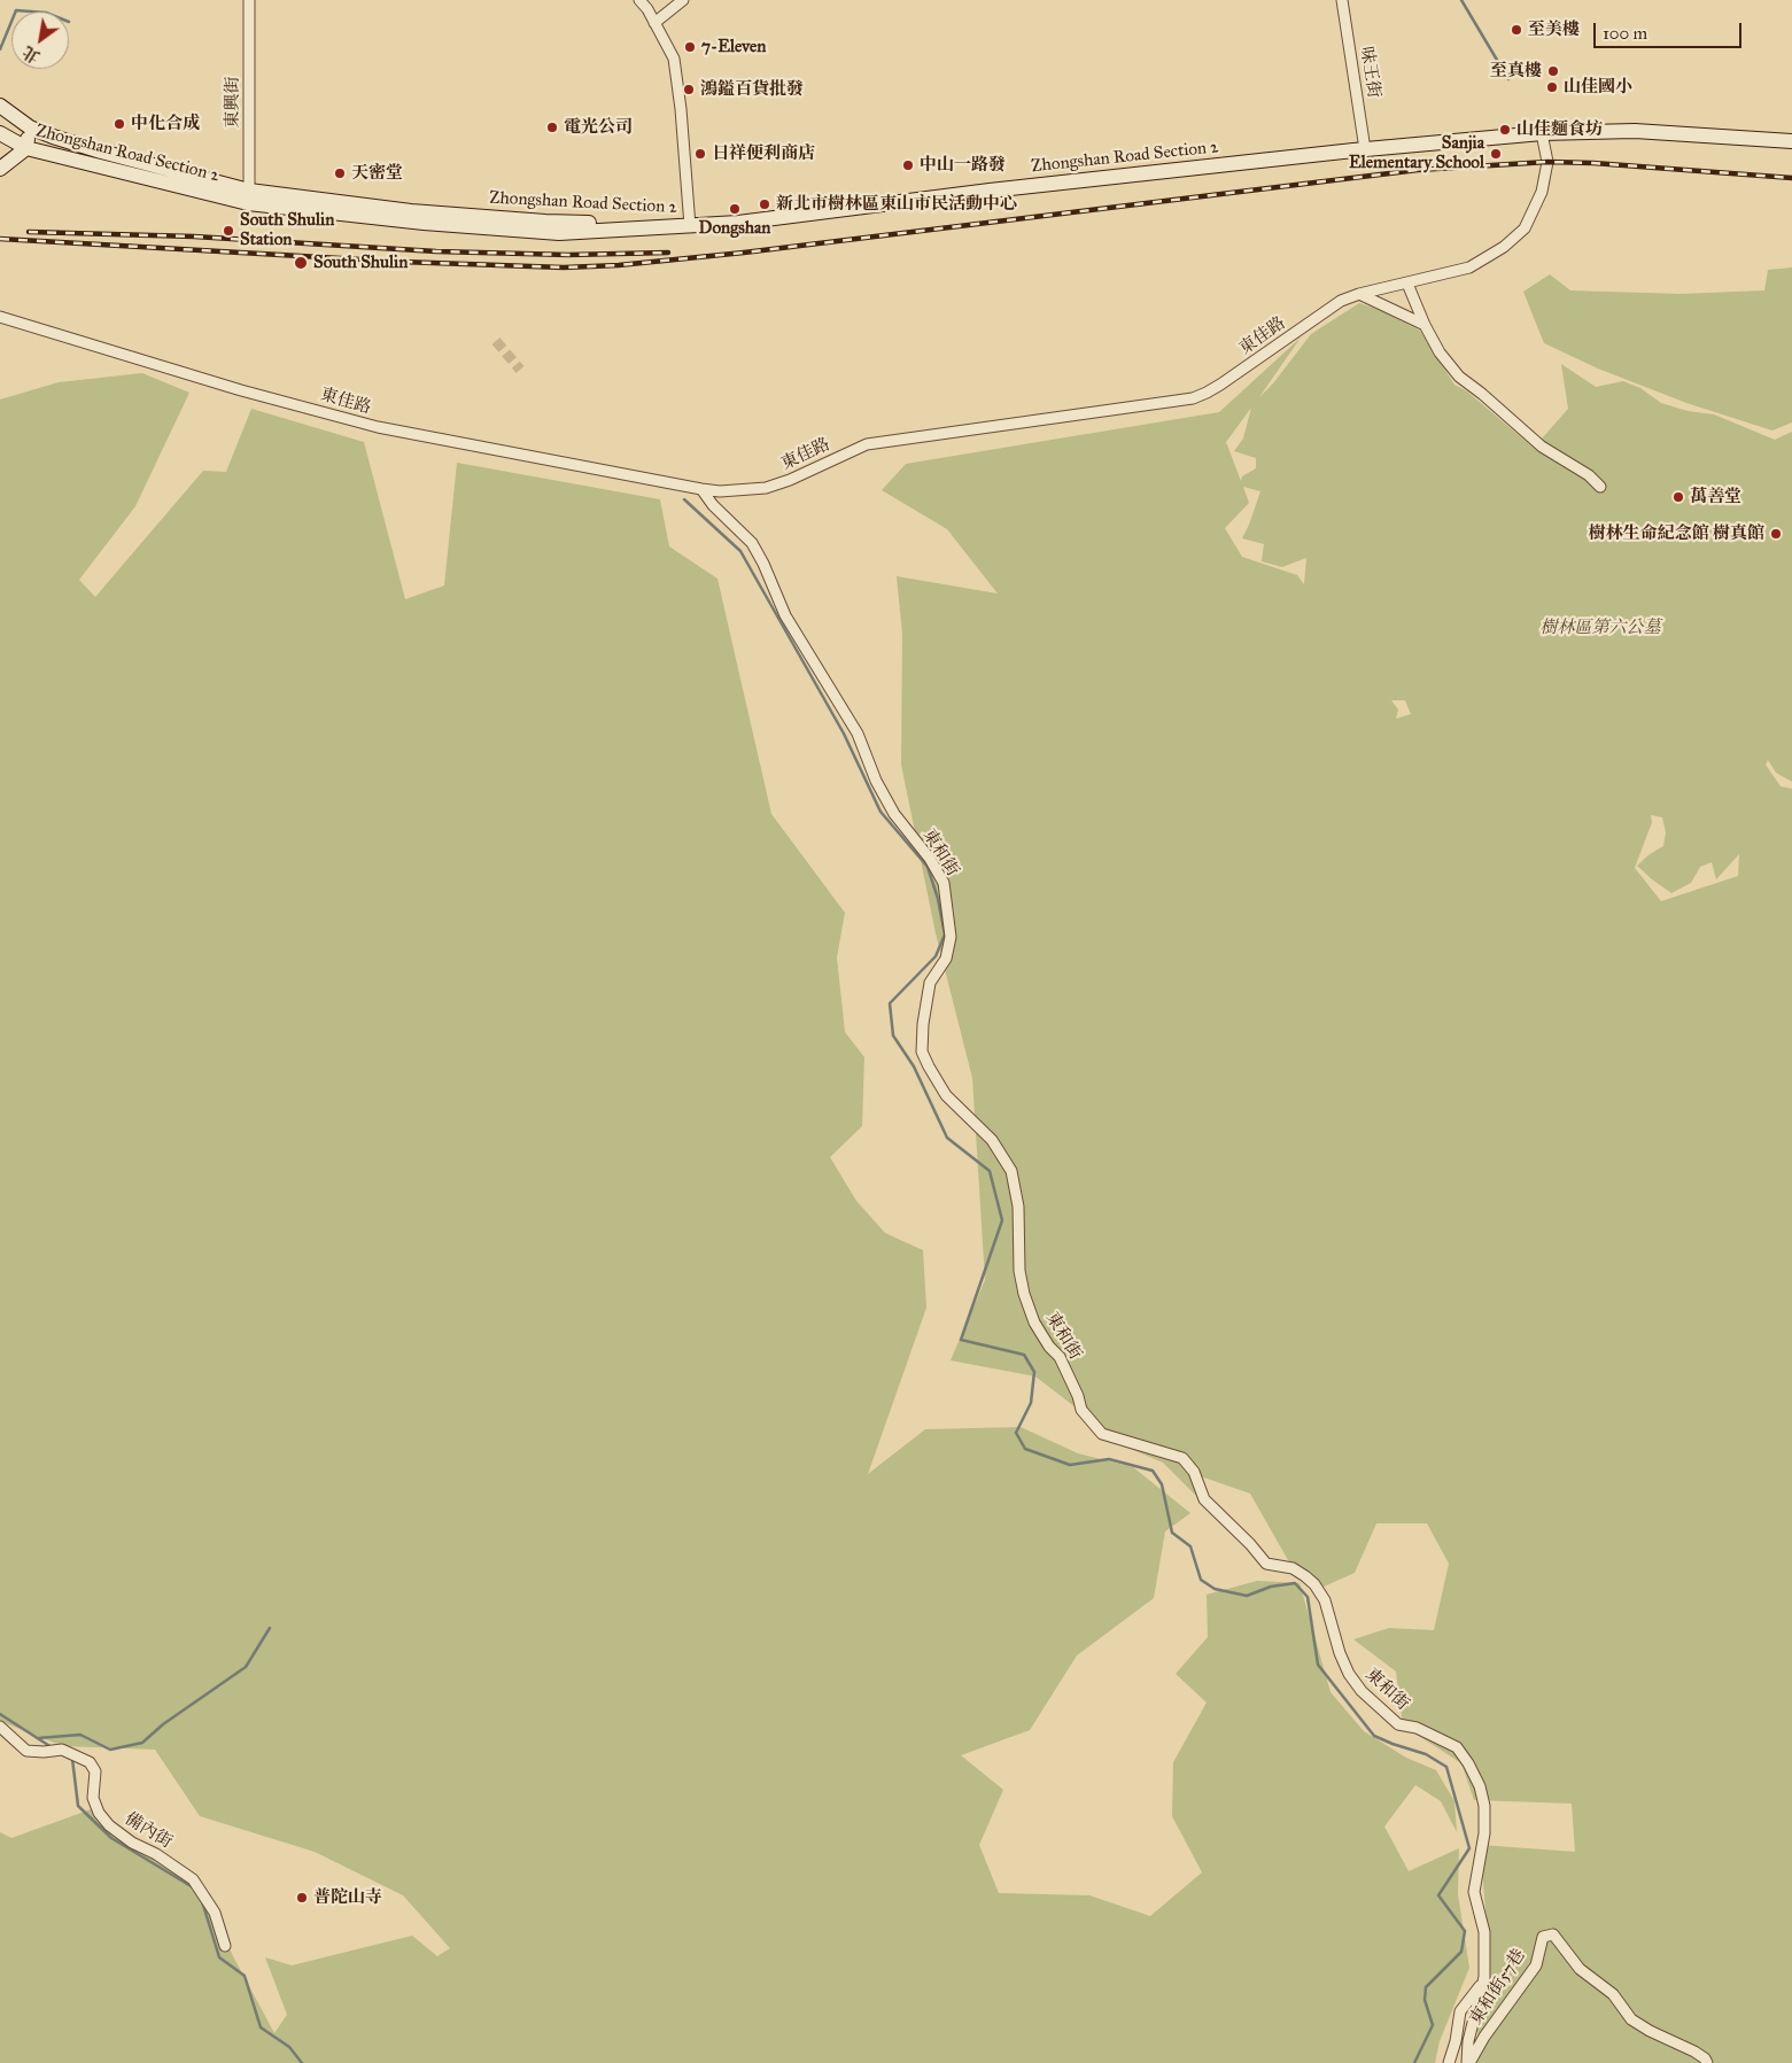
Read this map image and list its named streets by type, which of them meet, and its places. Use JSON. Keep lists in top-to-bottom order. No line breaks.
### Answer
{"streets":{"main road":["Zhongshan Road Section 2"],"street":["味王街","東興街","東佳路","東和街","備內街","東和街57巷"]},"crossings":[["味王街","Zhongshan Road Section 2"],["東興街","Zhongshan Road Section 2"],["Zhongshan Road Section 2","東佳路"],["東佳路","東和街"],["東和街","東和街57巷"]],"parks":["樹林區第六公墓"],"places":["至美樓","7-Eleven","至真樓","山佳國小","鴻鎰百貨批發","中化合成","電光公司","山佳麵食坊","日祥便利商店","Sanjia Elementary School","中山一路發","天密堂","新北市樹林區東山市民活動中心","Dongshan","South Shulin Station","South Shulin","萬善堂","樹林生命紀念館 樹真館","普陀山寺"],"scale_bar":"100 m","north":"bottom left"}
